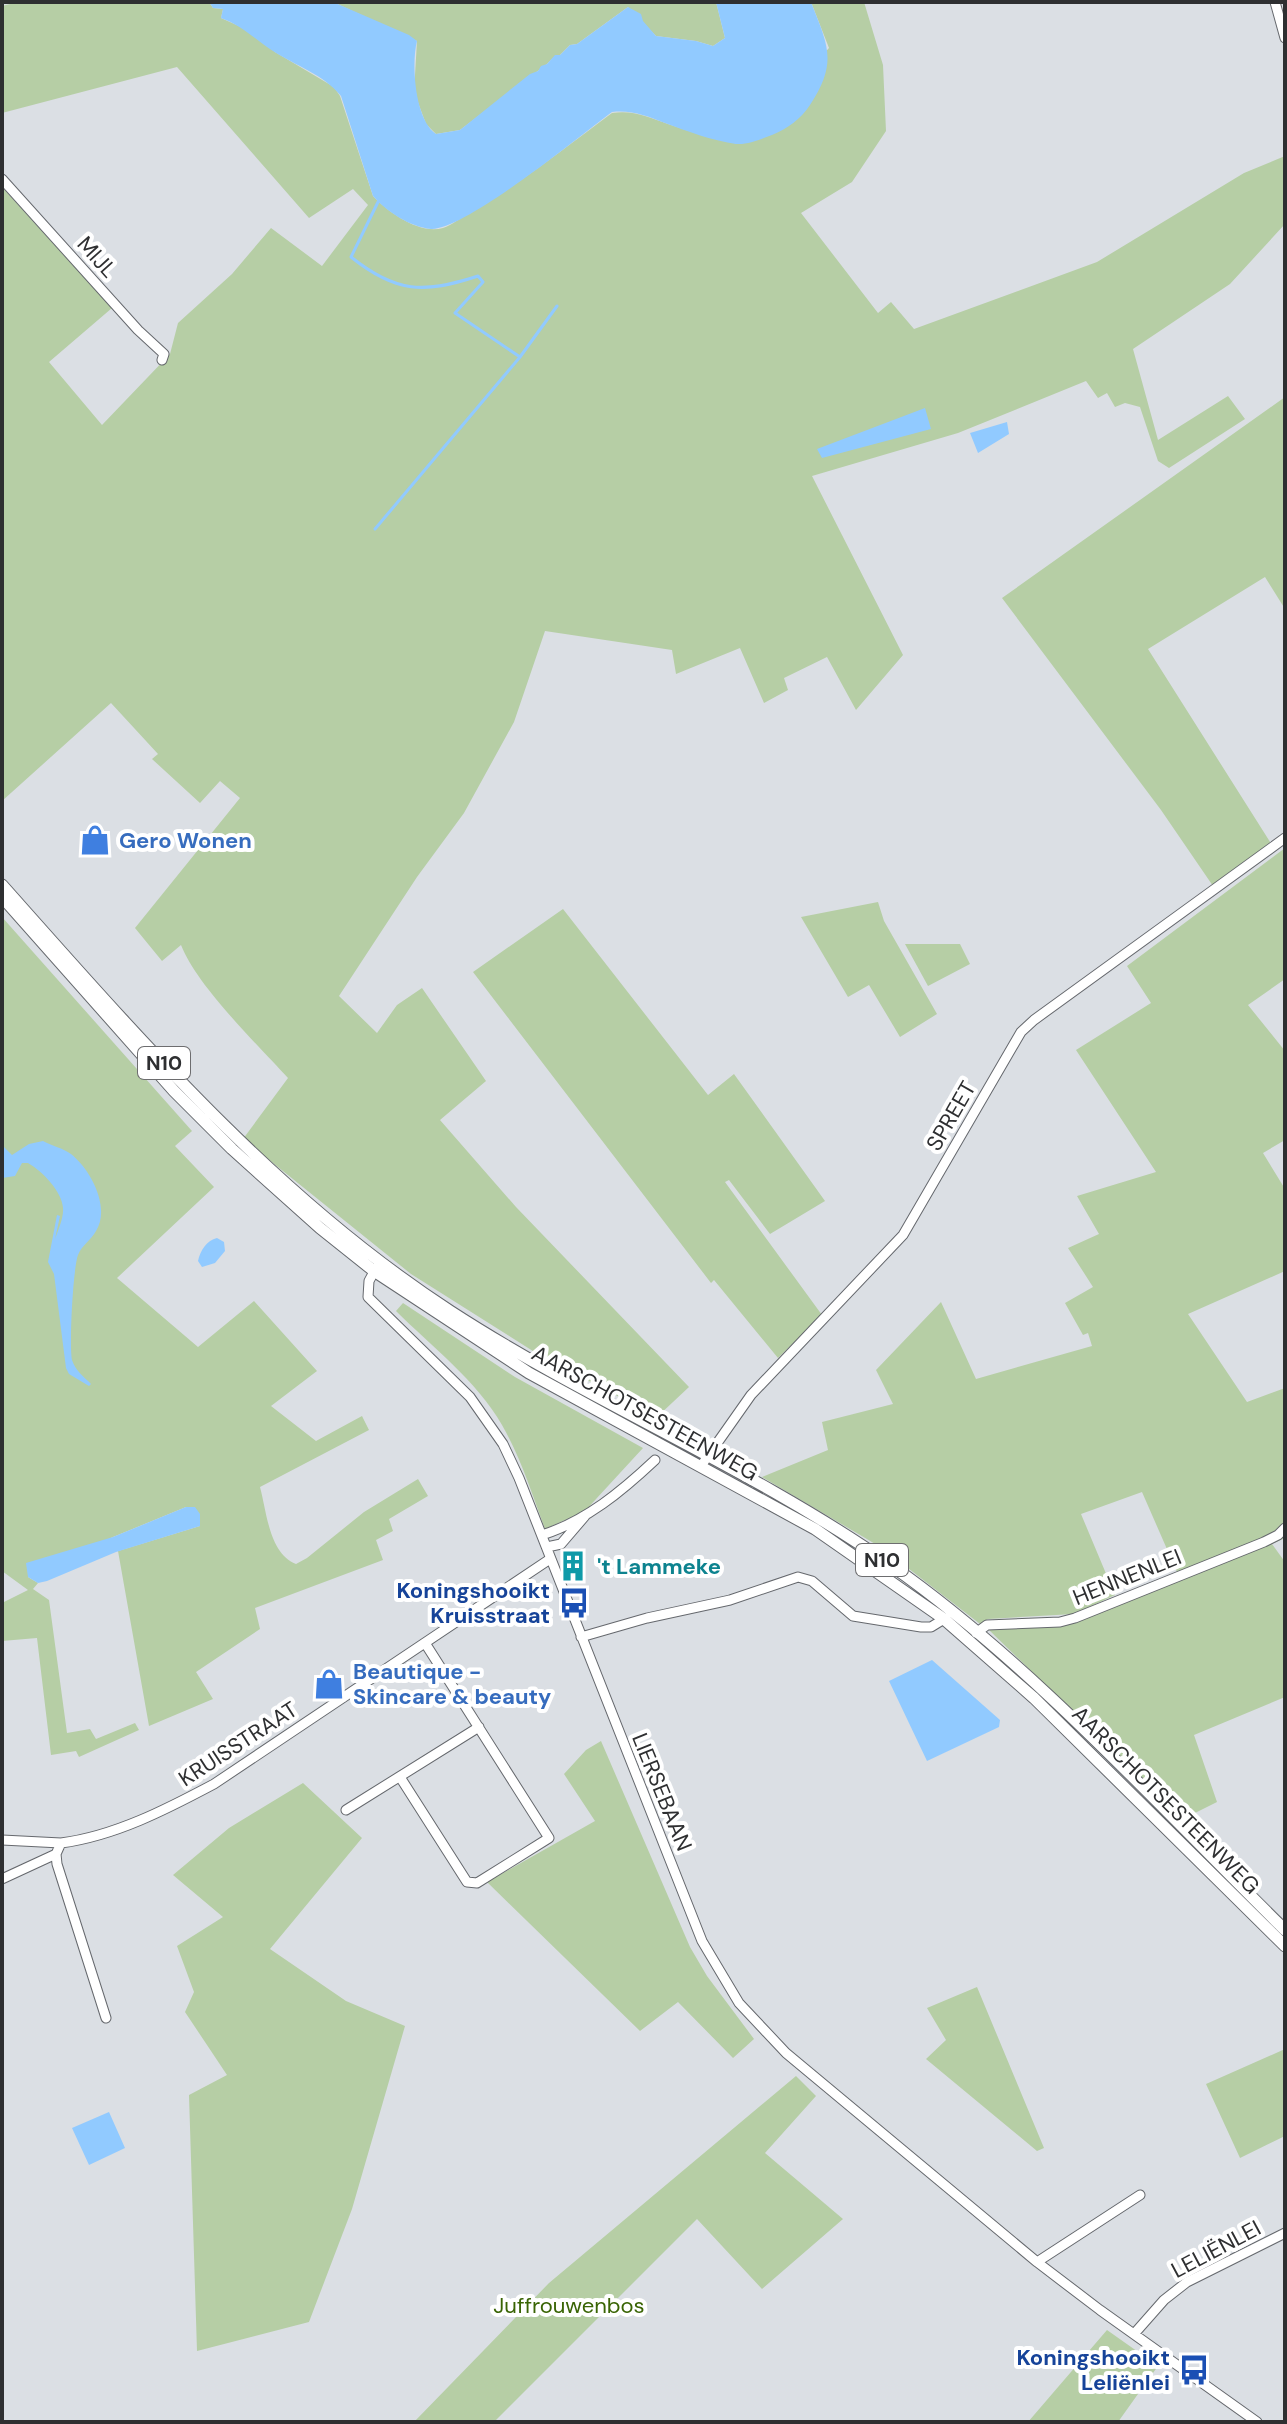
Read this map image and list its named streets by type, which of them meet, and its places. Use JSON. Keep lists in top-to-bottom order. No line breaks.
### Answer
{"streets":{"main road":["N10","AARSCHOTSESTEENWEG"],"street":["MIJL","SPREET","HENNENLEI","KRUISSTRAAT","LIERSEBAAN","LELIËNLEI"]},"crossings":[["SPREET","AARSCHOTSESTEENWEG"],["AARSCHOTSESTEENWEG","HENNENLEI"],["AARSCHOTSESTEENWEG","LIERSEBAAN"],["KRUISSTRAAT","LIERSEBAAN"],["LIERSEBAAN","LELIËNLEI"]],"parks":["Juffrouwenbos"],"places":{"shop":["Gero Wonen","Beautique - Skincare & beauty"],"building":["'t Lammeke"],"bus stop":["Koningshooikt Kruisstraat","Koningshooikt Leliënlei"]}}
